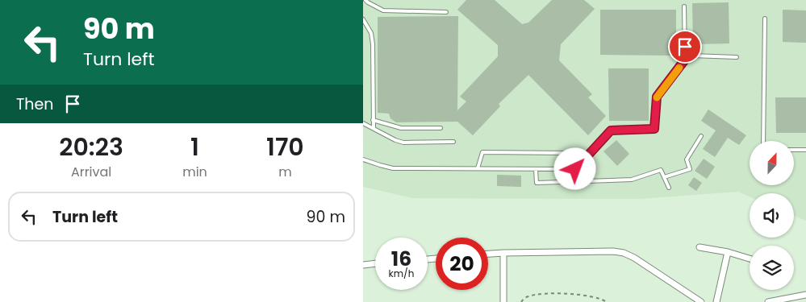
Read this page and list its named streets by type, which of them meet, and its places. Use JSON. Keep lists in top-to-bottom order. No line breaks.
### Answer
{"north":"top","page":{"turn":["90 m","Turn left"],"then":"Then","eta":["20:23","Arrival","1","min","170","m"],"list":[{"name":"Turn left","value":"90 m"}],"speed":"16 km/h","limit":"20"}}
